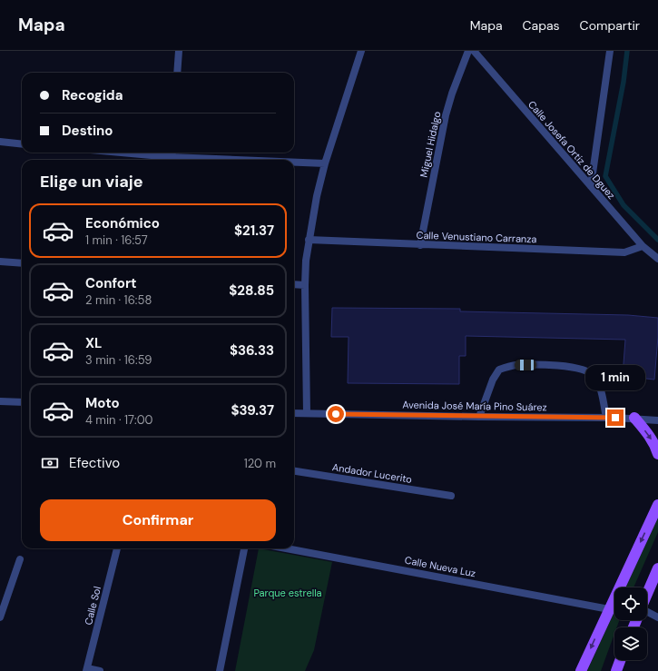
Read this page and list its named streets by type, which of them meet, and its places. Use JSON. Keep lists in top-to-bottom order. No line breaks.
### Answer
{"streets":{"street":["Miguel Hidalgo","Calle Josefa Ortiz de Dguez","Calle Venustiano Carranza","Avenida José María Pino Suárez","Andador Lucerito","Calle Nueva Luz","Calle Sol"]},"crossings":[["Miguel Hidalgo","Calle Venustiano Carranza"],["Calle Josefa Ortiz de Dguez","Calle Venustiano Carranza"]],"parks":["Parque estrella"],"page":{"header":"Mapa","nav":["Mapa","Capas","Compartir"],"banner":["Recogida","Destino"],"heading":"Elige un viaje","list":[{"name":"Económico","note":"1 min · 16:57","value":"$21.37"},{"name":"Confort","note":"2 min · 16:58","value":"$28.85"},{"name":"XL","note":"3 min · 16:59","value":"$36.33"},{"name":"Moto","note":"4 min · 17:00","value":"$39.37"}],"bubble":"1 min","pay":["Efectivo","120 m"],"buttons":"Confirmar"}}
